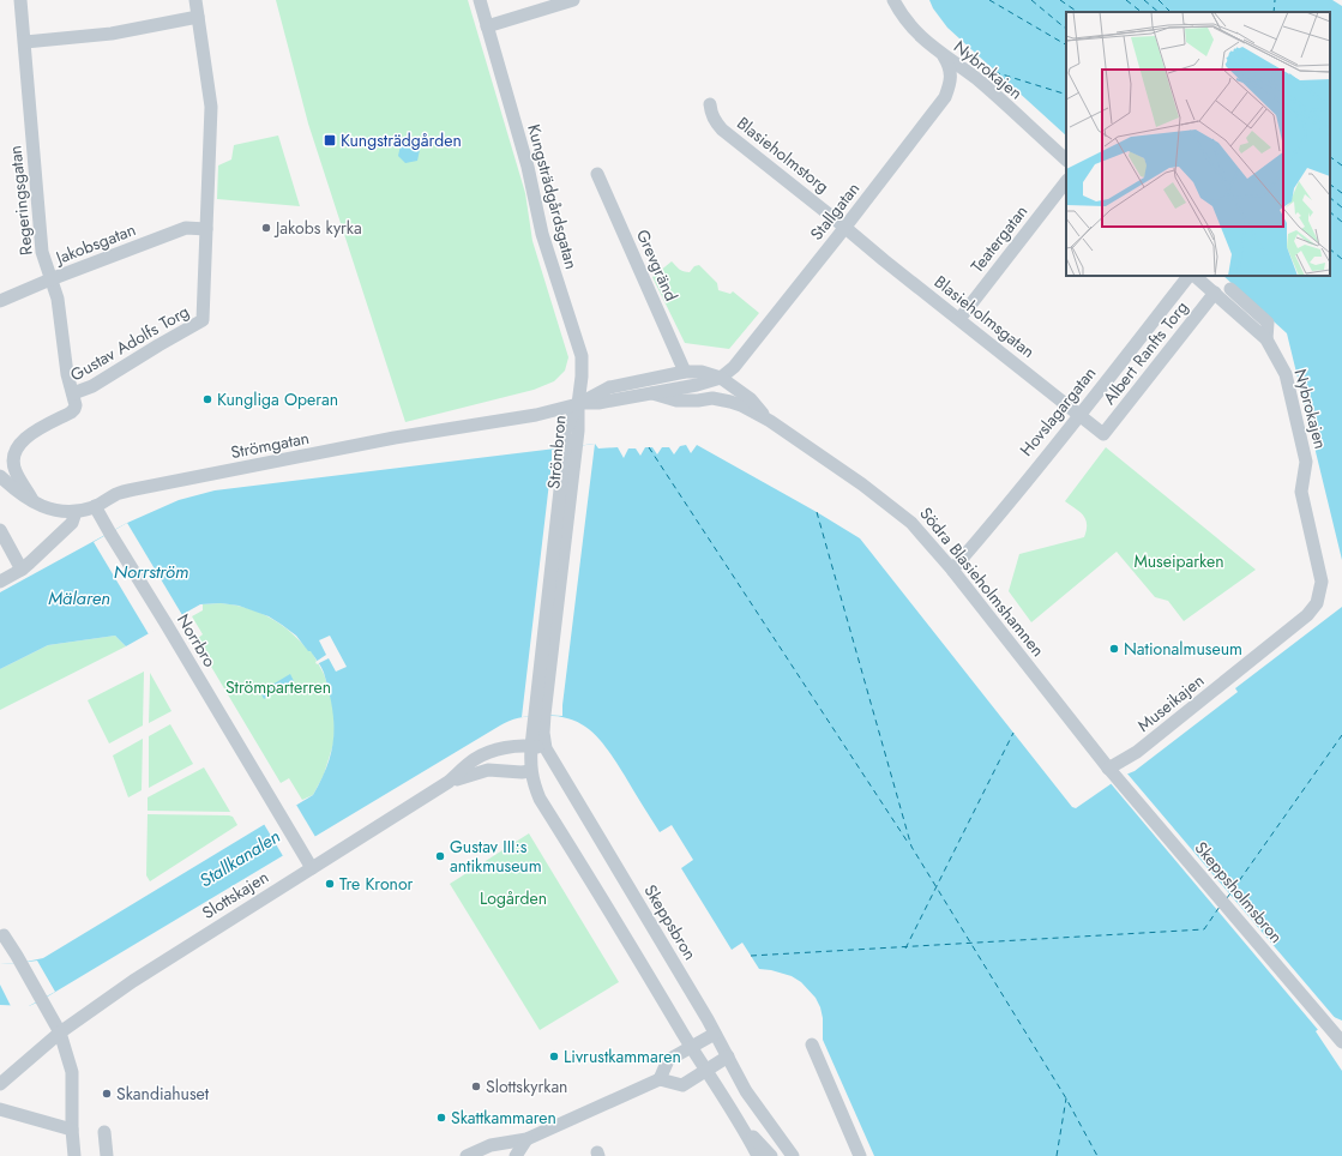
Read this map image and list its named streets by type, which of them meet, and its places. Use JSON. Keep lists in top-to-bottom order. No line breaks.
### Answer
{"streets":{"street":["Nybrokajen","Blasieholmstorg","Kungsträdgårdsgatan","Regeringsgatan","Stallgatan","Teatergatan","Jakobsgatan","Grevgränd","Blasieholmsgatan","Gustav Adolfs Torg","Albert Ranfts Torg","Hovslagargatan","Strömgatan","Strömbron","Södra Blasieholmshamnen","Norrbro","Museikajen","Skeppsholmsbron","Slottskajen","Skeppsbron"]},"crossings":[["Nybrokajen","Stallgatan"],["Nybrokajen","Albert Ranfts Torg"],["Nybrokajen","Museikajen"],["Blasieholmstorg","Stallgatan"],["Blasieholmstorg","Blasieholmsgatan"],["Kungsträdgårdsgatan","Strömgatan"],["Kungsträdgårdsgatan","Strömbron"],["Kungsträdgårdsgatan","Södra Blasieholmshamnen"],["Regeringsgatan","Jakobsgatan"],["Regeringsgatan","Gustav Adolfs Torg"],["Stallgatan","Blasieholmsgatan"],["Stallgatan","Södra Blasieholmshamnen"],["Teatergatan","Blasieholmsgatan"],["Jakobsgatan","Gustav Adolfs Torg"],["Grevgränd","Södra Blasieholmshamnen"],["Blasieholmsgatan","Albert Ranfts Torg"],["Blasieholmsgatan","Hovslagargatan"],["Hovslagargatan","Södra Blasieholmshamnen"],["Strömgatan","Strömbron"],["Strömgatan","Södra Blasieholmshamnen"],["Strömgatan","Norrbro"],["Strömbron","Södra Blasieholmshamnen"],["Strömbron","Skeppsbron"],["Södra Blasieholmshamnen","Museikajen"],["Södra Blasieholmshamnen","Skeppsholmsbron"],["Norrbro","Slottskajen"],["Museikajen","Skeppsholmsbron"],["Slottskajen","Skeppsbron"]],"water":["Norrström","Mälaren","Stallkanalen"],"parks":["Museiparken","Strömparterren","Logården"],"places":{"transit":["Kungsträdgården"],"other":["Jakobs kyrka","Kungliga Operan","Nationalmuseum","Gustav III:s antikmuseum","Tre Kronor","Livrustkammaren","Slottskyrkan","Skandiahuset","Skattkammaren"]}}
